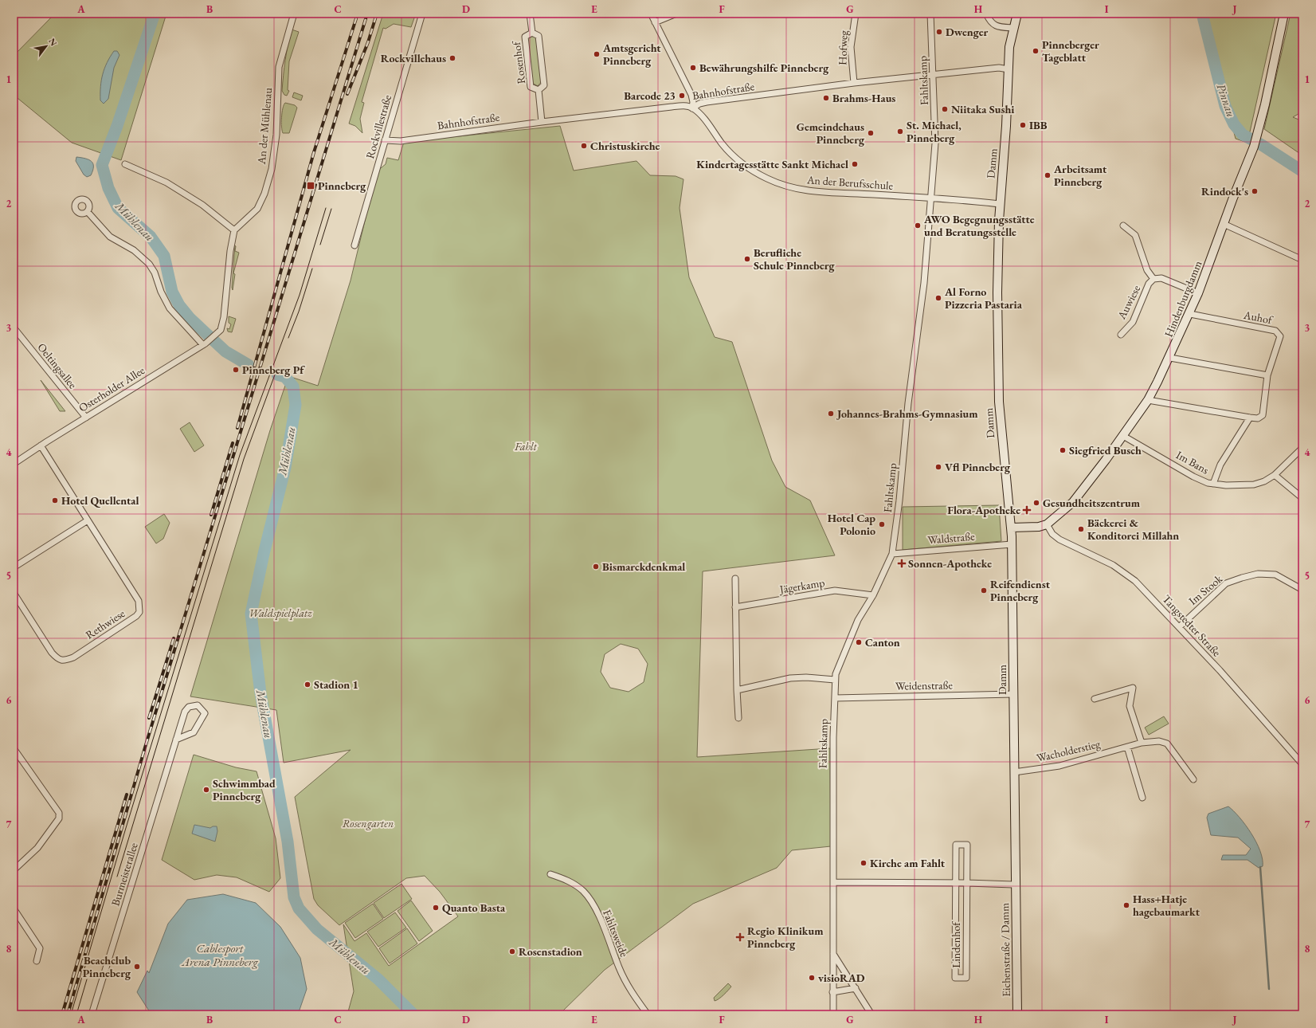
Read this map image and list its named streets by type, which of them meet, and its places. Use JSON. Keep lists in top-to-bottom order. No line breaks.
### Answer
{"streets":{"main road":["Damm","Hindenburgdamm","Eichenstraße / Damm"],"street":["Hofweg","Rosenhof","Fahltskamp","Bahnhofstraße","An der Mühlenau","Rockvillestraße","An der Berufsschule","Auwiese","Auhof","Oeltingsallee","Osterholder Allee","Im Bans","Waldstraße","Jägerkamp","Im Stook","Rethwiese","Tangstedter Straße","Weidenstraße","Wacholderstieg","Burmeisterallee","Fahltsweide","Lindenhof"]},"crossings":[["Hofweg","Bahnhofstraße"],["Rosenhof","Bahnhofstraße"],["Fahltskamp","Bahnhofstraße"],["Fahltskamp","An der Berufsschule"],["Fahltskamp","Waldstraße"],["Fahltskamp","Jägerkamp"],["Fahltskamp","Weidenstraße"],["Bahnhofstraße","Rockvillestraße"],["Bahnhofstraße","Damm"],["Bahnhofstraße","An der Berufsschule"],["An der Mühlenau","Osterholder Allee"],["Damm","An der Berufsschule"],["Damm","Waldstraße"],["Damm","Weidenstraße"],["Damm","Wacholderstieg"],["Damm","Eichenstraße / Damm"],["Hindenburgdamm","Auwiese"],["Hindenburgdamm","Auhof"],["Hindenburgdamm","Im Bans"],["Hindenburgdamm","Tangstedter Straße"],["Oeltingsallee","Osterholder Allee"],["Osterholder Allee","Rethwiese"],["Im Stook","Tangstedter Straße"]],"water":["Pinnau","Mühlenau","Cablesport Arena Pinneberg"],"parks":["Fahlt","Waldspielplatz","Rosengarten"],"places":{"other":["Dwenger","Pinneberger Tageblatt","Amtsgericht Pinneberg","Rockvillehaus","Bewährungshilfe Pinneberg","Barcode 23","Brahms-Haus","Niitaka Sushi","IBB","St. Michael, Pinneberg","Gemeindehaus Pinneberg","Christuskirche","Kindertagesstätte Sankt Michael","Arbeitsamt Pinneberg","Rindock's","AWO Begegnungsstätte und Beratungsstelle","Berufliche Schule Pinneberg","Al Forno Pizzeria Pastaria","Pinneberg Pf","Johannes-Brahms-Gymnasium","Siegfried Busch","Vfl Pinneberg","Hotel Quellental","Gesundheitszentrum","Hotel Cap Polonio","Bäckerei & Konditorei Millahn","Bismarckdenkmal","Reifendienst Pinneberg","Canton","Stadion 1","Schwimmbad Pinneberg","Kirche am Fahlt","Hass+Hatje hagebaumarkt","Quanto Basta","Rosenstadion","Beachclub Pinneberg","visioRAD"],"transit":["Pinneberg"],"health":["Flora-Apotheke","Sonnen-Apotheke","Regio Klinikum Pinneberg"]},"north":"top right","grid":{"columns":["A","B","C","D","E","F","G","H","I","J"],"rows":["1","2","3","4","5","6","7","8"]}}
